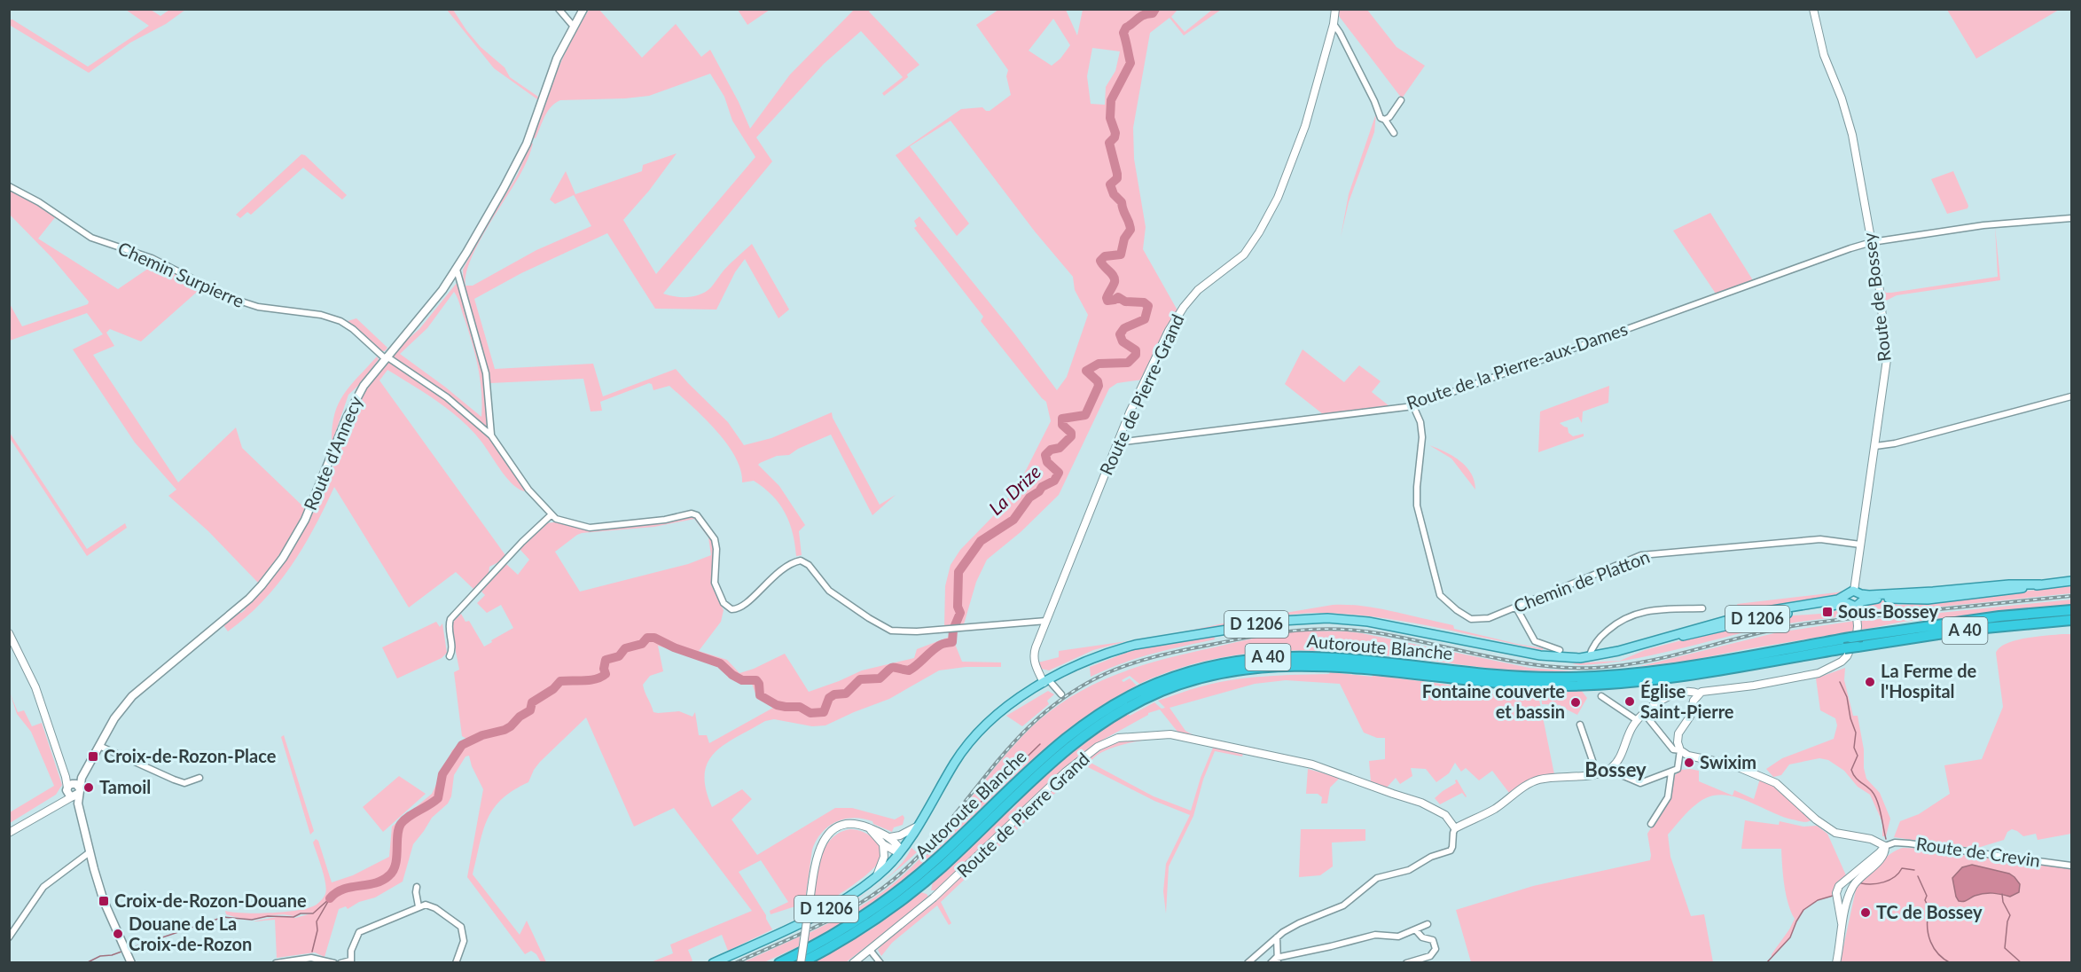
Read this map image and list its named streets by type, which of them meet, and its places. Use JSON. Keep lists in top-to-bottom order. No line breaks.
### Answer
{"streets":{"highway":["A 40","Autoroute Blanche"],"main road":["Route d'Annecy","D 1206"],"street":["Chemin Surpierre","Route de Bossey","Route de la Pierre-aux-Dames","Route de Pierre-Grand","Chemin de Platton","Route de Pierre Grand","Route de Crevin"]},"crossings":[["Chemin Surpierre","Route d'Annecy"],["Route de Bossey","Route de la Pierre-aux-Dames"],["Route de Bossey","Chemin de Platton"],["Route de Bossey","D 1206"],["Route de la Pierre-aux-Dames","Route de Pierre-Grand"],["Route de la Pierre-aux-Dames","Chemin de Platton"],["Route de Pierre-Grand","D 1206"]],"districts":["Bossey"],"water":["La Drize"],"places":{"transit":["Sous-Bossey","Croix-de-Rozon-Place","Croix-de-Rozon-Douane"],"other":["La Ferme de l'Hospital","Église Saint-Pierre","Fontaine couverte et bassin","Swixim","Tamoil","TC de Bossey","Douane de La Croix-de-Rozon"]}}
